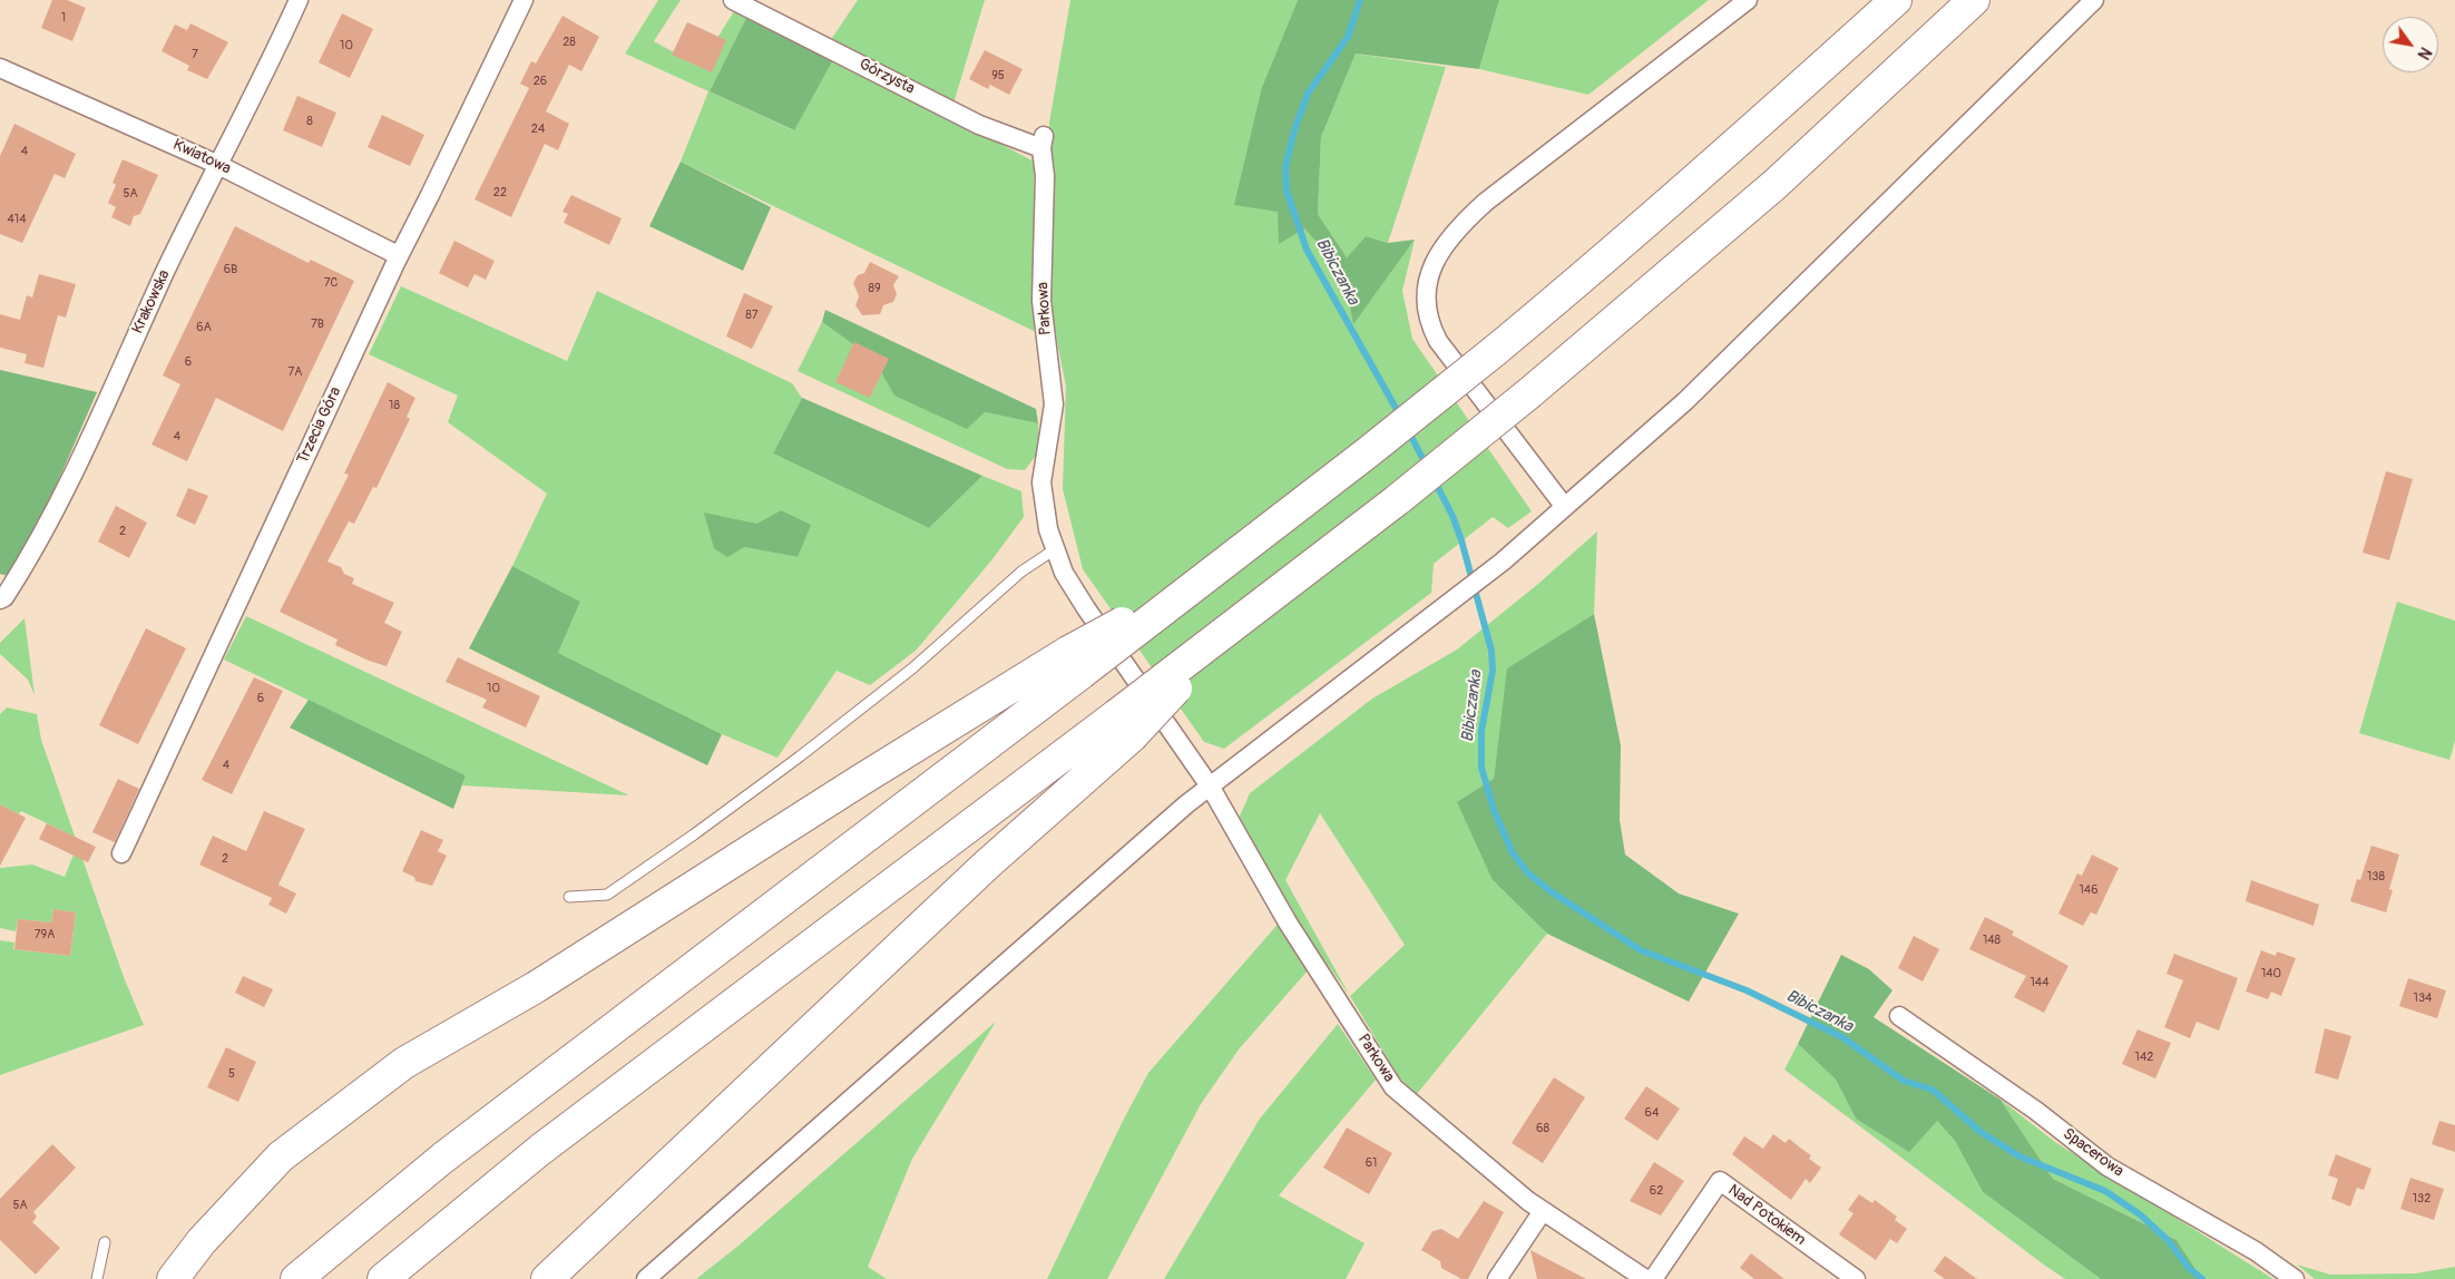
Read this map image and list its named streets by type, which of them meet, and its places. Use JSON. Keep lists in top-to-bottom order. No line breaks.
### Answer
{"streets":{"street":["Górzysta","Kwiatowa","Krakowska","Parkowa","Trzecia Góra","Spacerowa","Nad Potokiem"]},"crossings":[["Górzysta","Parkowa"],["Kwiatowa","Krakowska"],["Kwiatowa","Trzecia Góra"]],"water":["Bibiczanka"],"house_numbers":["1","28","10","7","95","26","8","24","4","22","5A","414","6B","7C","89","87","7B","6A","6","7A","18","4","2","10","6","4","2","138","146","79A","148","140","144","134","142","5","64","68","61","62","132","5A"],"north":"bottom right"}
